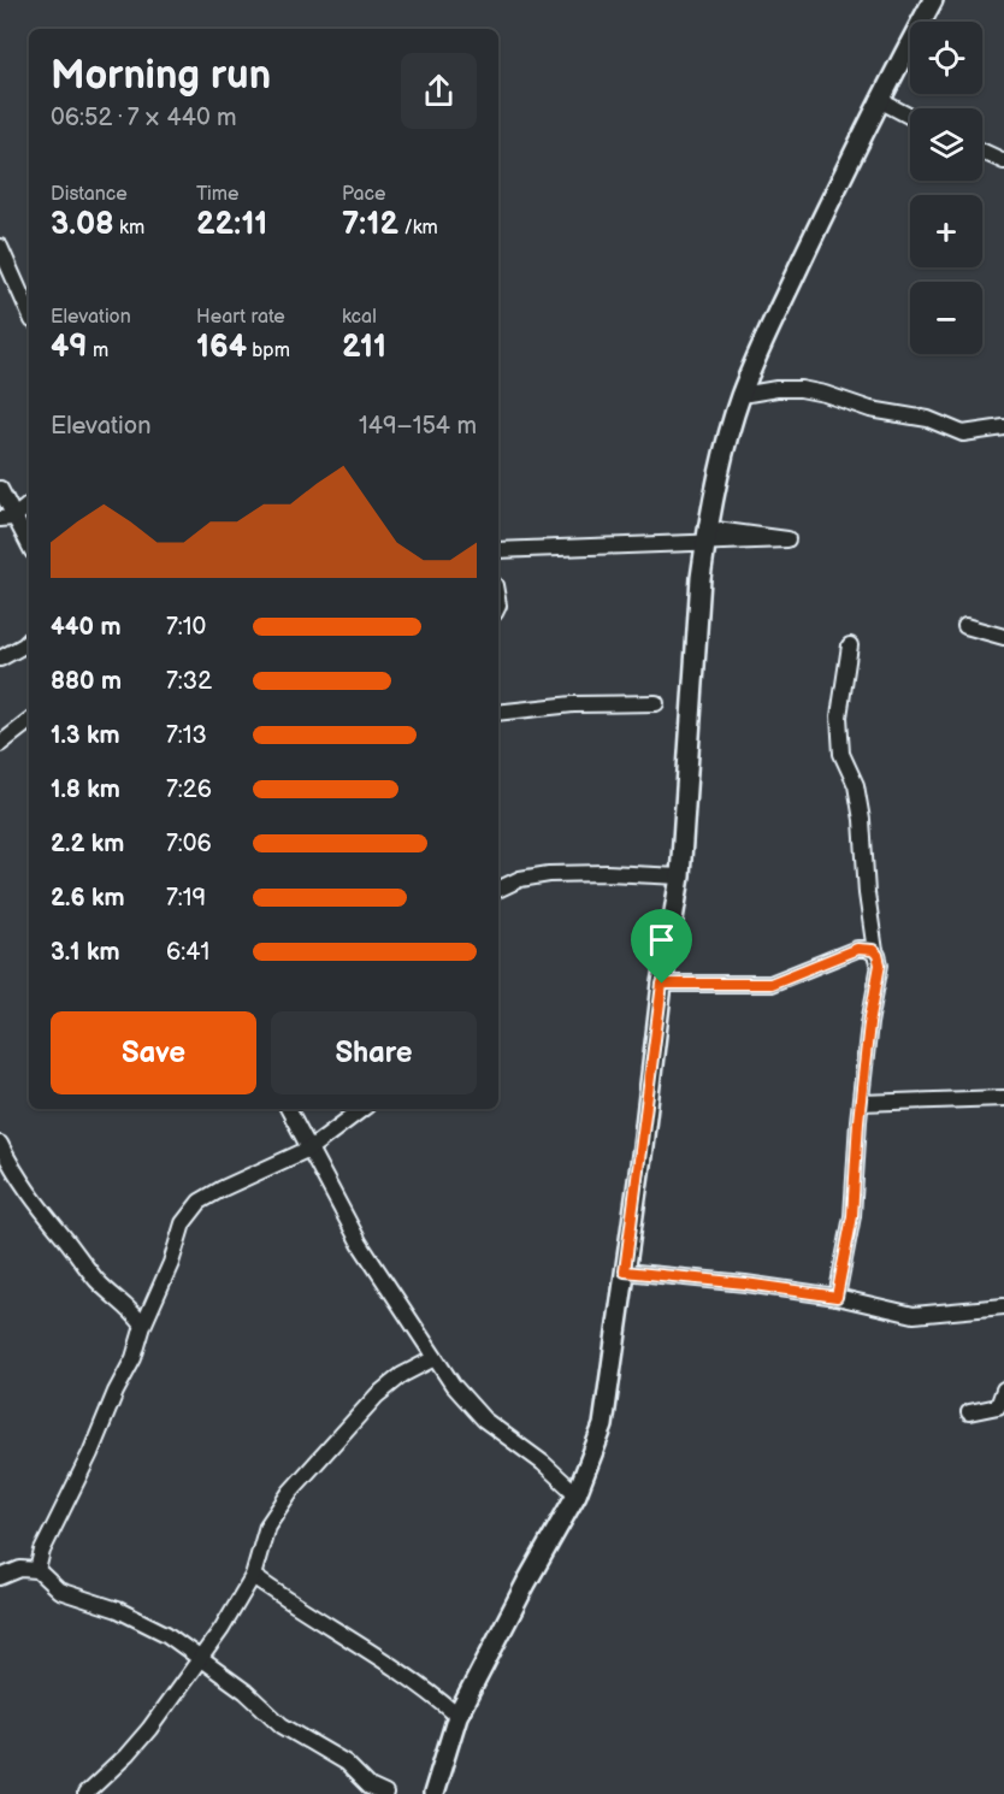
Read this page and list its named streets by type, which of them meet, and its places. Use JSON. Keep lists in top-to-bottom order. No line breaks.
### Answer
{"page":{"map_buttons":["+","−"],"heading":["Morning run","06:52 · 7 × 440 m"],"stats":[["Distance","3.08 km"],["Time","22:11"],["Pace","7:12 /km"],["Elevation","49 m"],["Heart rate","164 bpm"],["kcal","211"]],"chart":["Elevation","149–154 m"],"list":[{"name":"440 m","note":"7:10"},{"name":"880 m","note":"7:32"},{"name":"1.3 km","note":"7:13"},{"name":"1.8 km","note":"7:26"},{"name":"2.2 km","note":"7:06"},{"name":"2.6 km","note":"7:19"},{"name":"3.1 km","note":"6:41"}],"buttons":["Save","Share"]}}
